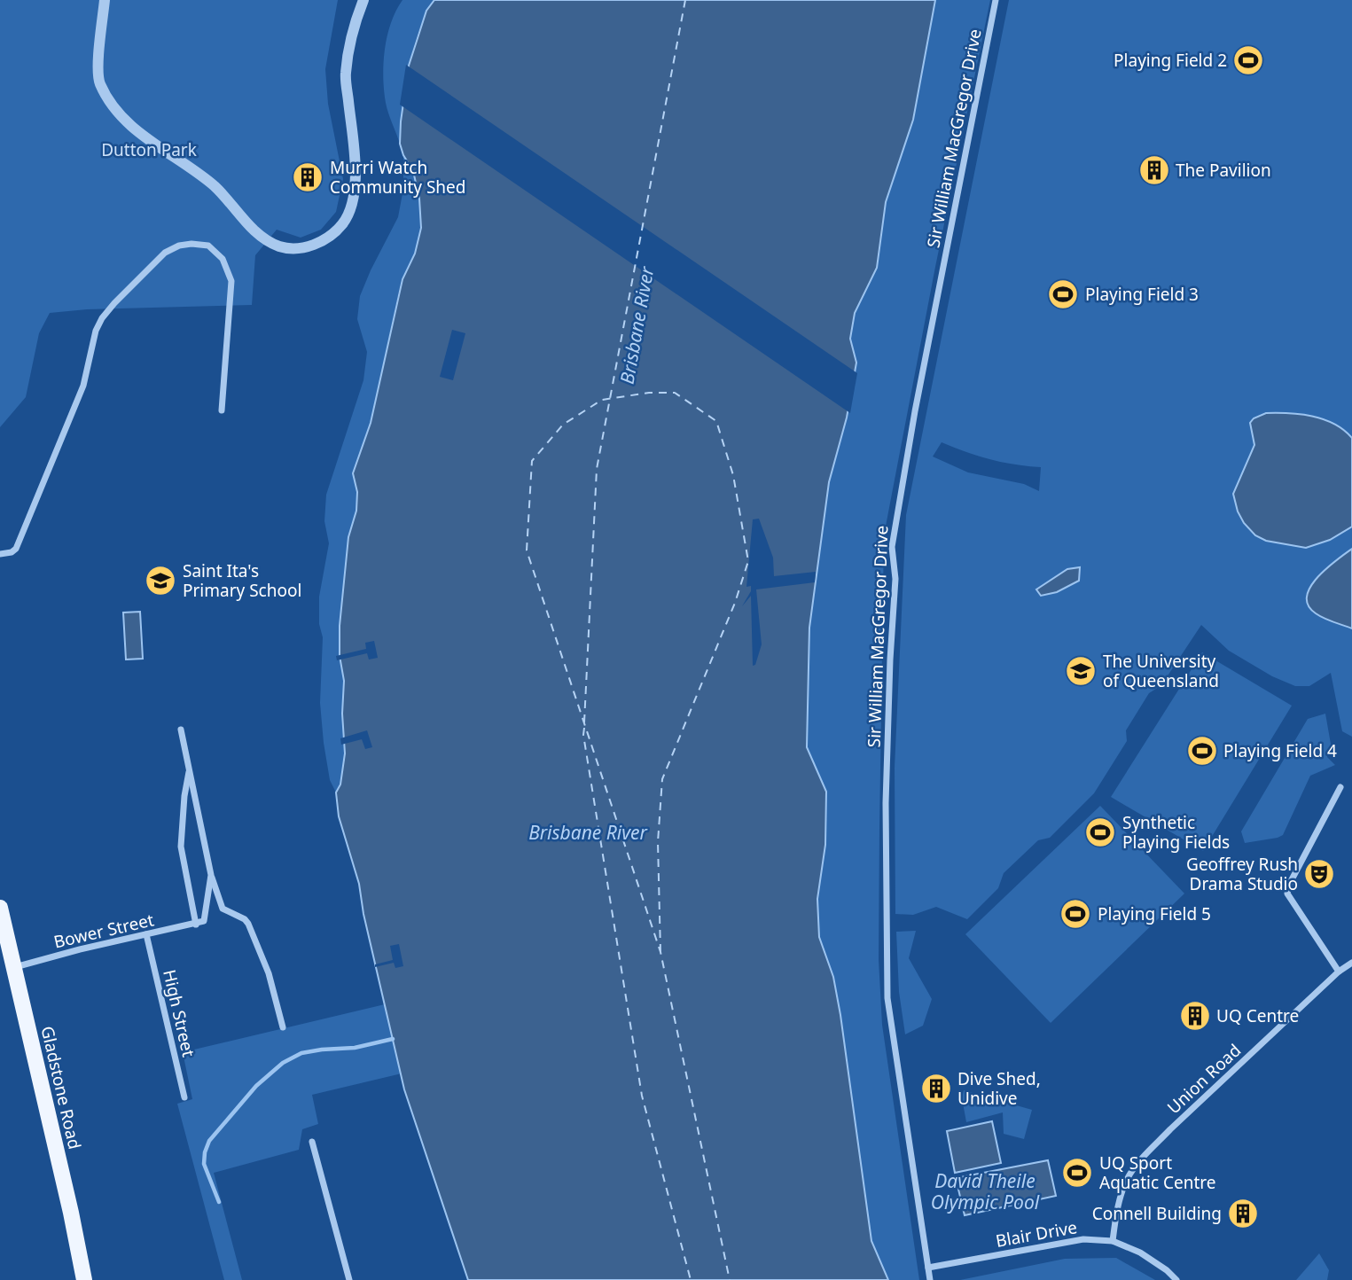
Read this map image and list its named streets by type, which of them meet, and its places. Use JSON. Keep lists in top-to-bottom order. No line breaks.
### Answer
{"streets":{"main road":["Gladstone Road"],"street":["Sir William MacGregor Drive","Bower Street","High Street","Union Road","Blair Drive"]},"crossings":[["Sir William MacGregor Drive","Blair Drive"],["Bower Street","High Street"],["Bower Street","Gladstone Road"],["Union Road","Blair Drive"]],"water":["Brisbane River","David Theile Olympic Pool"],"parks":["Dutton Park"],"places":{"sports":["Playing Field 2","Playing Field 3","Playing Field 4","Synthetic Playing Fields","Playing Field 5","UQ Sport Aquatic Centre"],"building":["The Pavilion","Murri Watch Community Shed","UQ Centre","Dive Shed, Unidive","Connell Building"],"school or university":["Saint Ita's Primary School","The University of Queensland"],"theatre":["Geoffrey Rush Drama Studio"]}}
